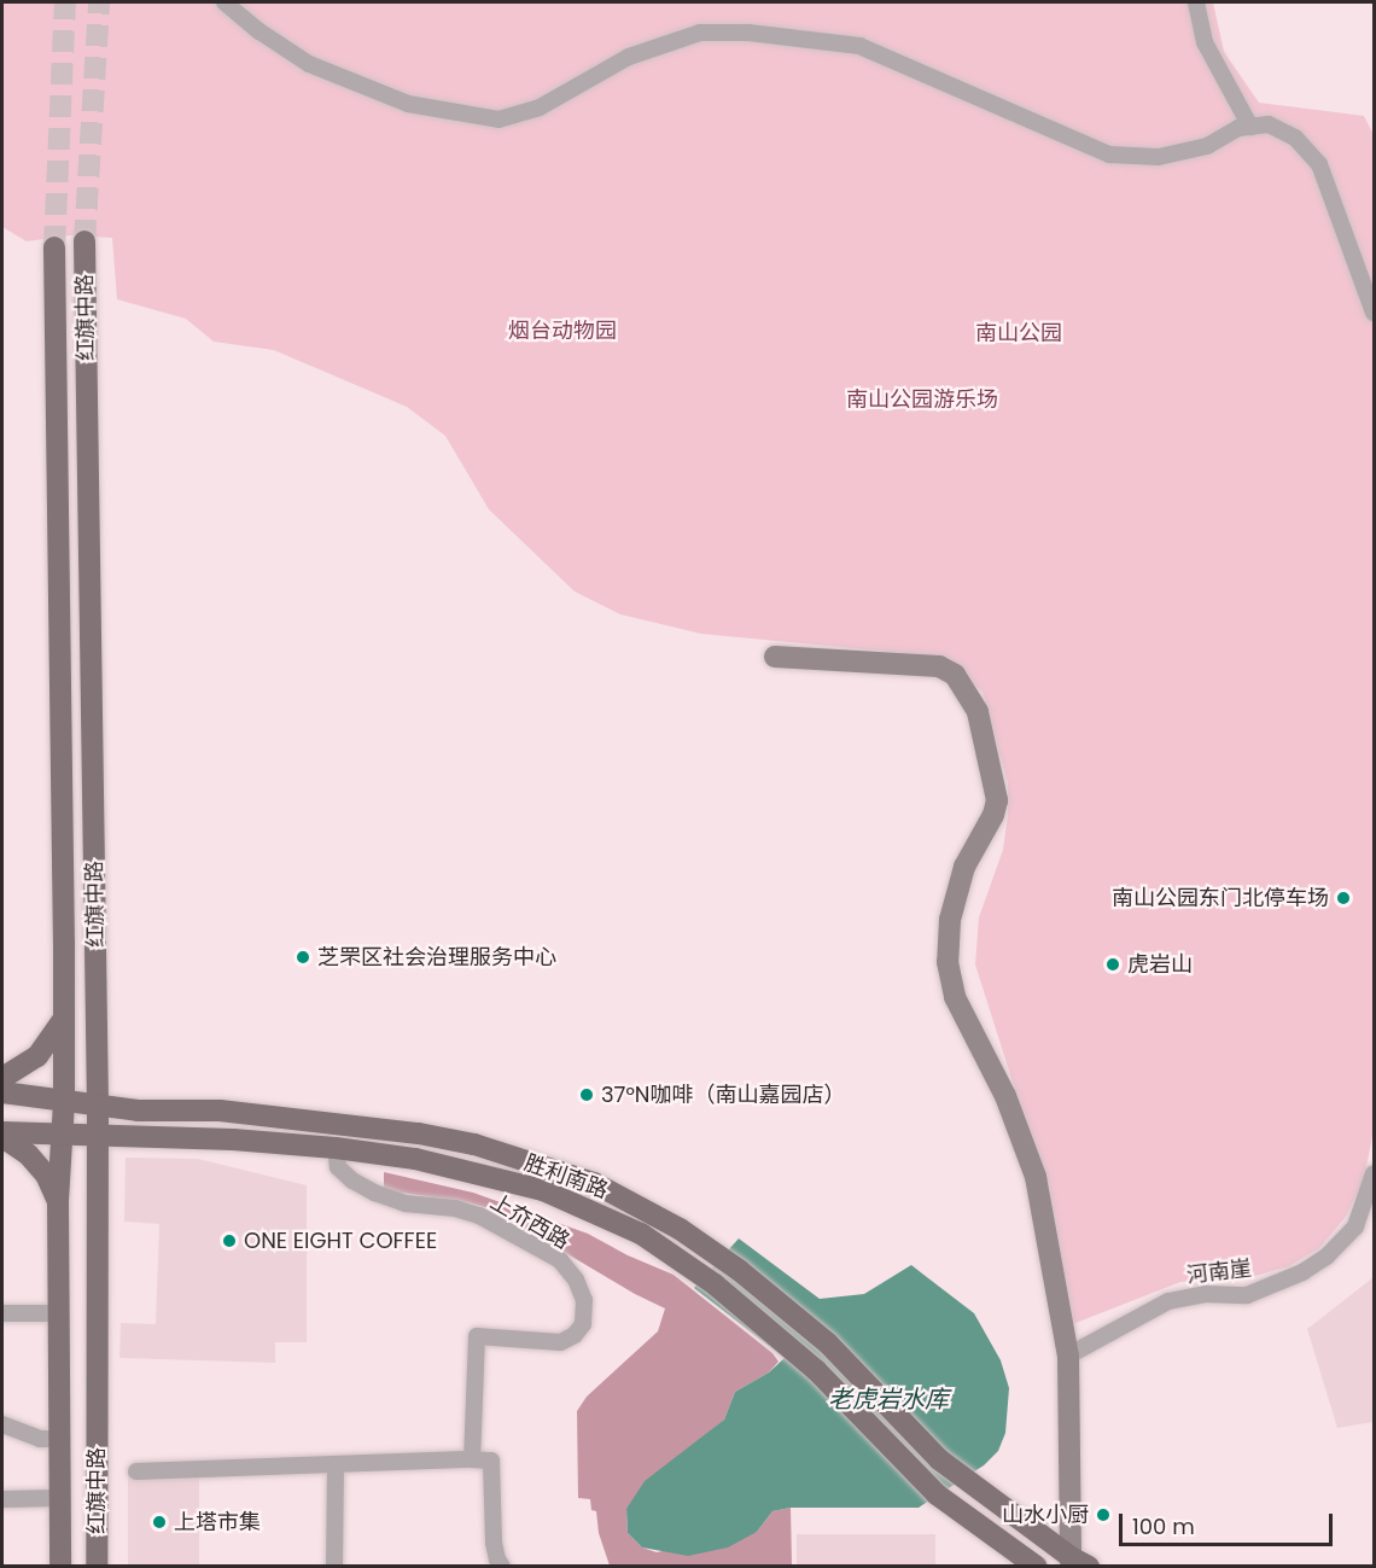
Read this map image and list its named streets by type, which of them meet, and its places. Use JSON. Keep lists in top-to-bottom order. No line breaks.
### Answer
{"streets":{"main road":["红旗中路","胜利南路"],"street":["上夼西路","河南崖"]},"crossings":[["红旗中路","胜利南路"],["胜利南路","上夼西路"]],"water":["老虎岩水库"],"parks":["烟台动物园","南山公园","南山公园游乐场"],"places":["南山公园东门北停车场","芝罘区社会治理服务中心","虎岩山","37°N咖啡（南山嘉园店）","ONE EIGHT COFFEE","山水小厨","上塔市集"],"scale_bar":"100 m"}
